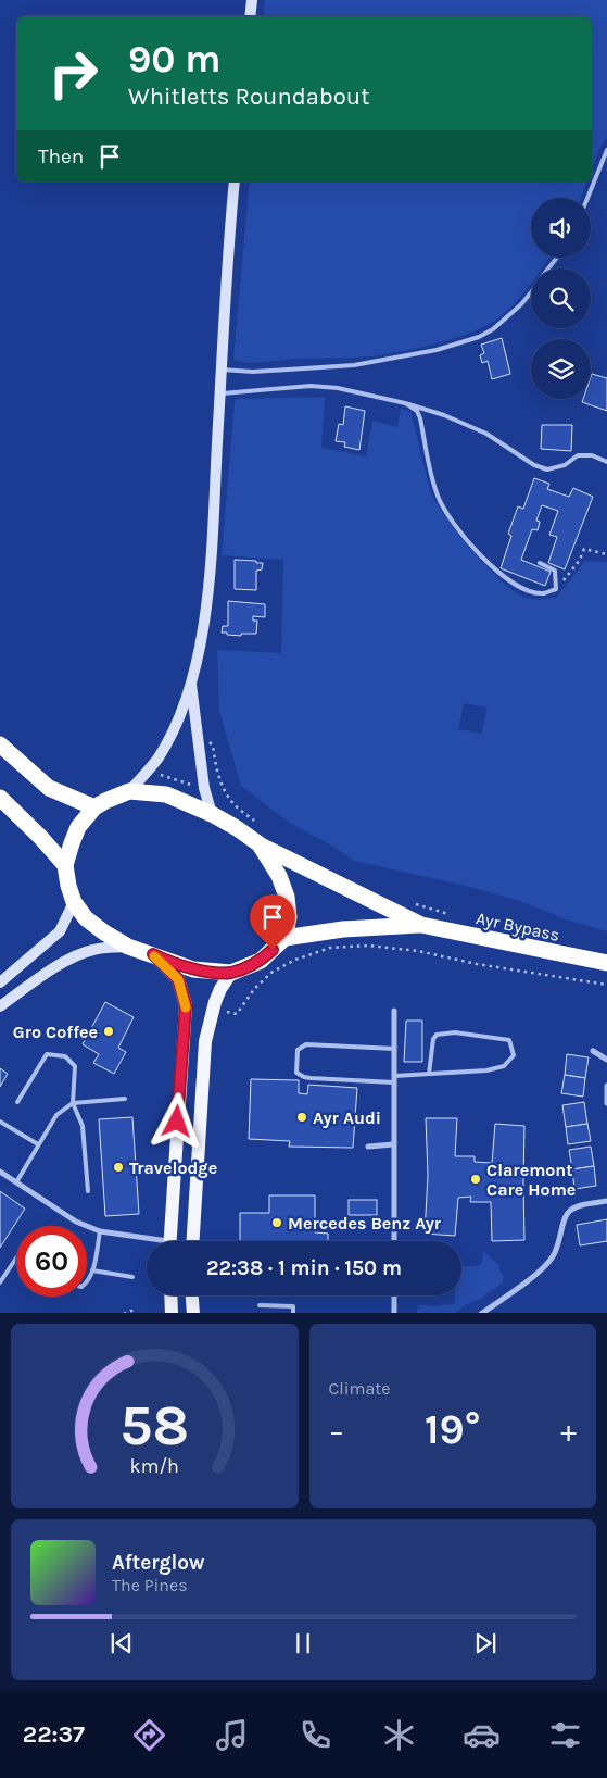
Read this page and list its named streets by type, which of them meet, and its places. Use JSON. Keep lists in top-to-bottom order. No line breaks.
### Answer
{"streets":{"highway":["Ayr Bypass"]},"places":["Gro Coffee","Ayr Audi","Travelodge","Claremont Care Home","Mercedes Benz Ayr"],"page":{"turn":["90 m","Whitletts Roundabout"],"then":"Then","limit":"60","trip":"22:38 · 1 min · 150 m","tile":"Climate","heat":["−","19°","+"],"song":["Afterglow","The Pines"],"tabs":"22:37","gauge":["58","km/h"]}}
